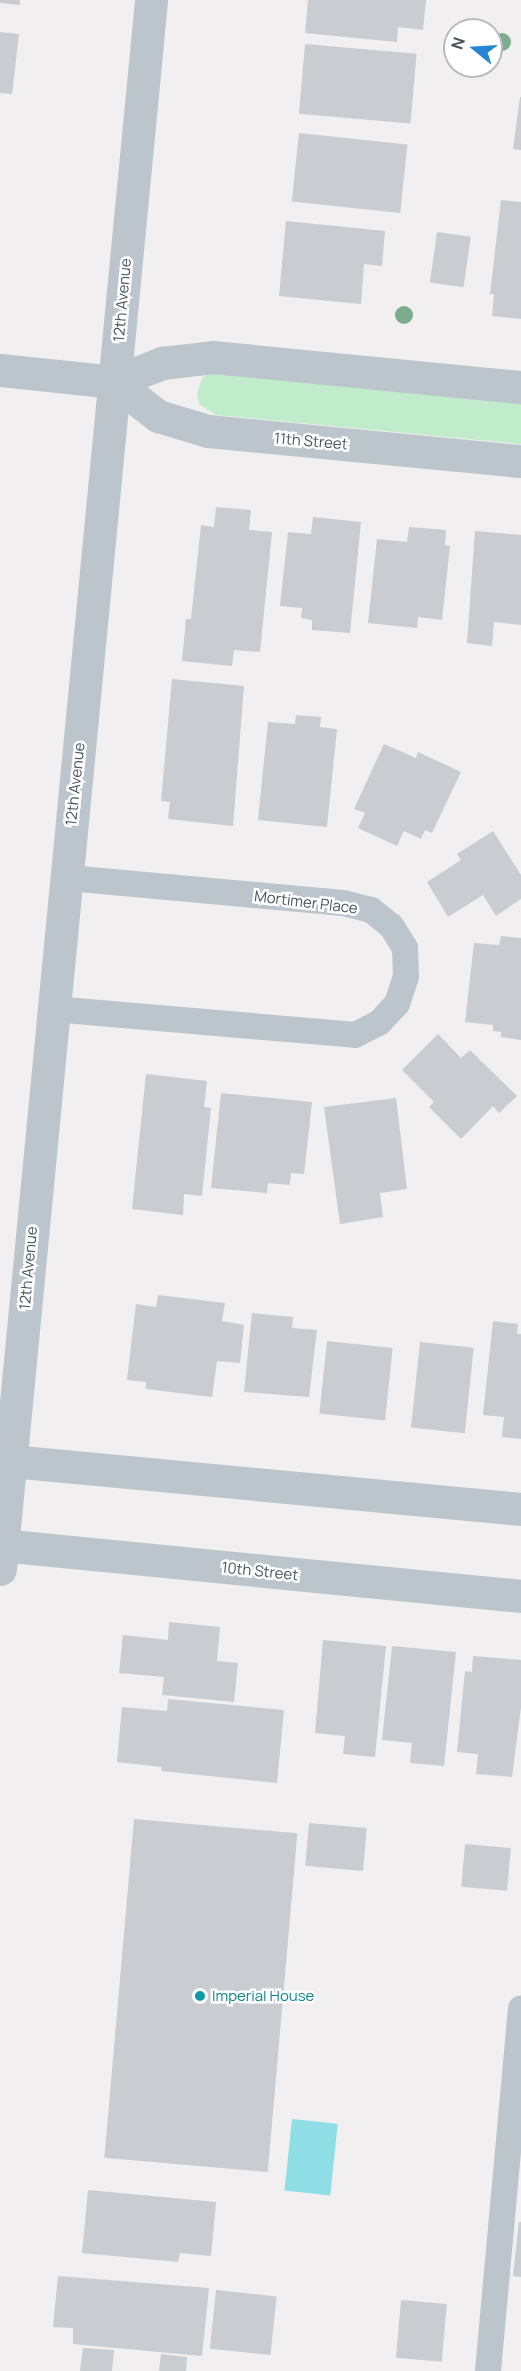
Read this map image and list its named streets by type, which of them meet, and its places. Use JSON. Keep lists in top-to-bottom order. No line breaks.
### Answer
{"streets":{"street":["12th Avenue","11th Street","10th Street"],"lane":["Mortimer Place"]},"crossings":[["12th Avenue","11th Street"],["12th Avenue","Mortimer Place"],["12th Avenue","10th Street"]],"places":["Imperial House"],"north":"left"}
